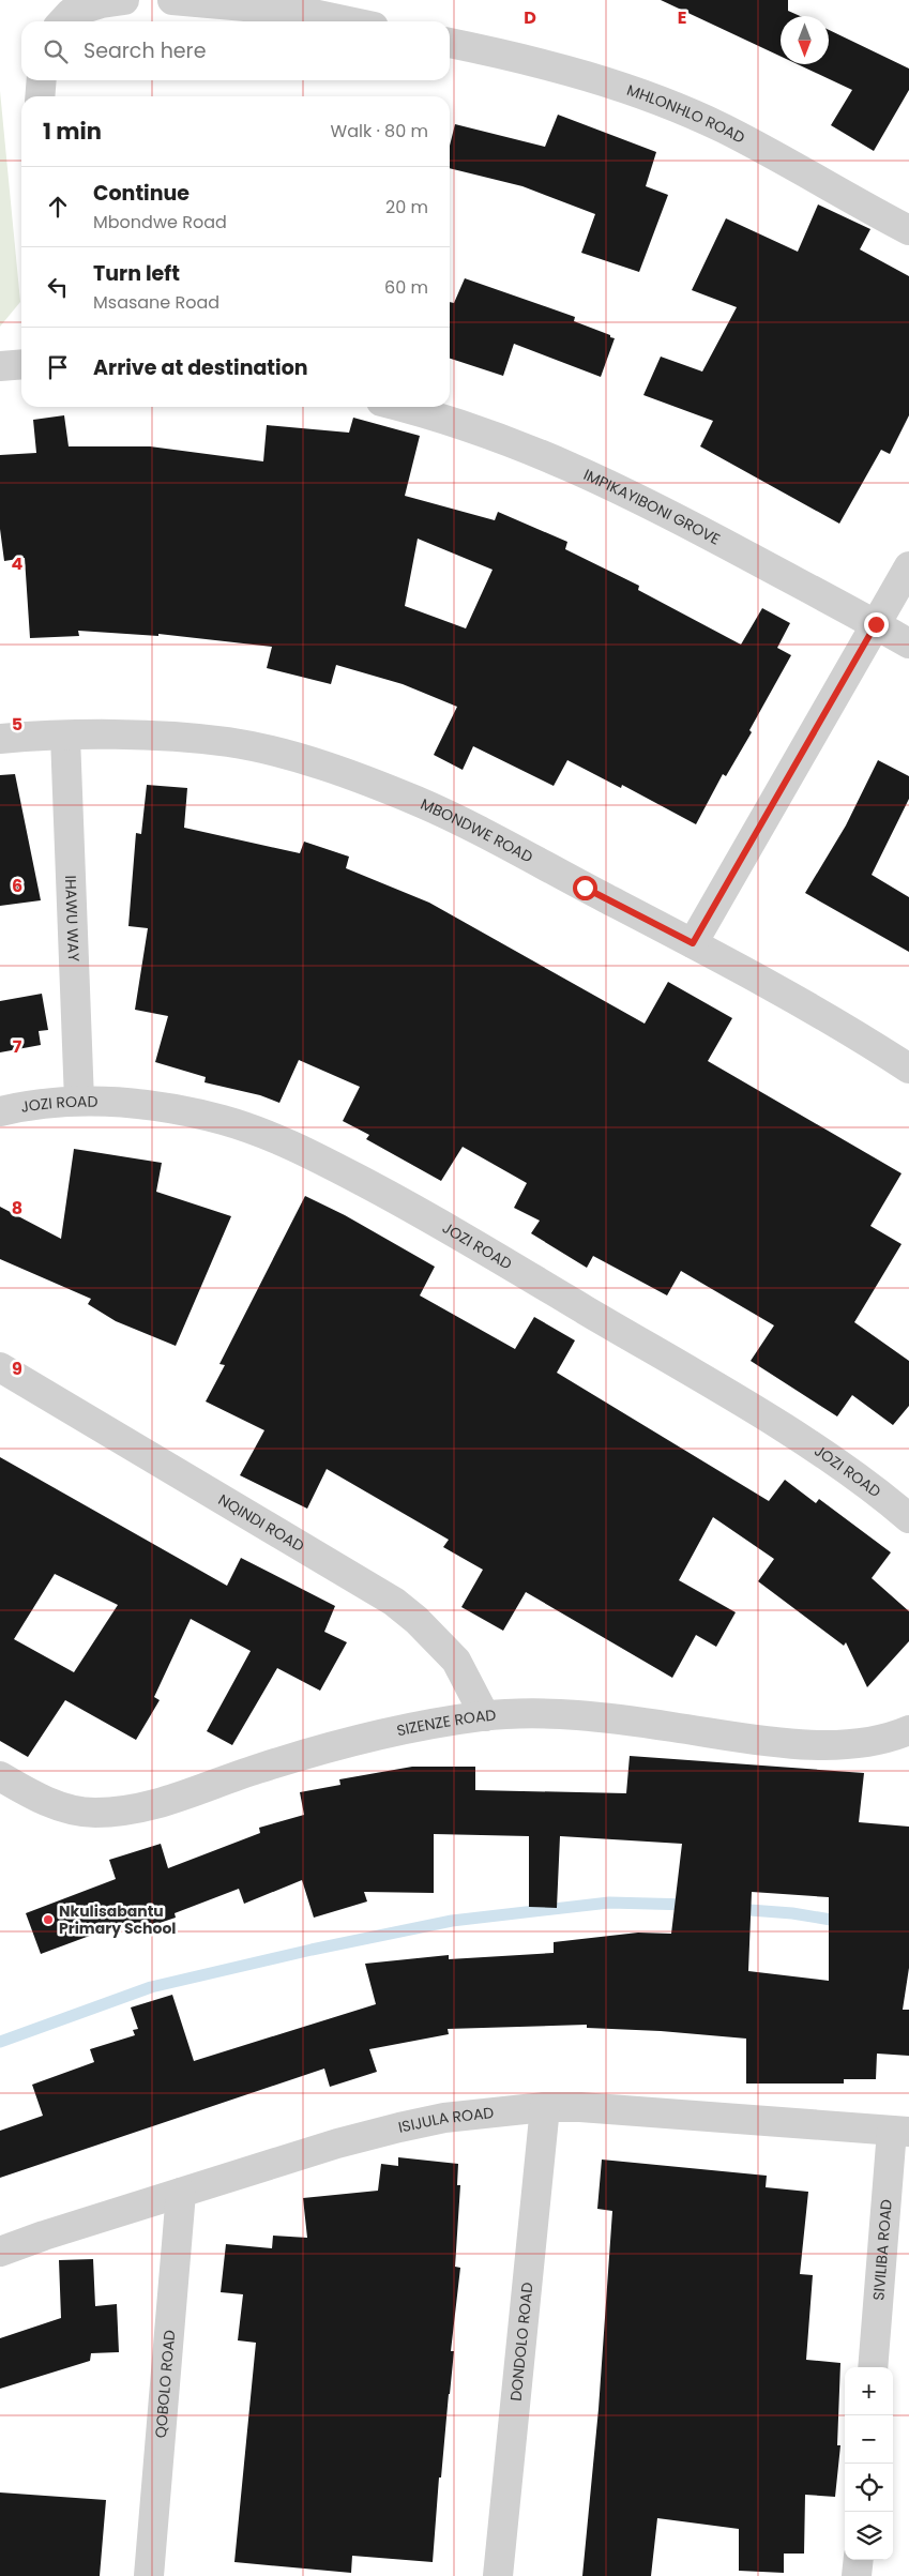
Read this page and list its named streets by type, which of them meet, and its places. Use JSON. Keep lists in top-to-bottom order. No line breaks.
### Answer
{"streets":{"street":["MHLONHLO ROAD","IMPIKAYIBONI GROVE","MBONDWE ROAD","IHAWU WAY","JOZI ROAD","NQINDI ROAD","SIZENZE ROAD","ISIJULA ROAD","SIVILIBA ROAD","DONDOLO ROAD","QOBOLO ROAD"]},"crossings":[["MBONDWE ROAD","IHAWU WAY"],["IHAWU WAY","JOZI ROAD"],["NQINDI ROAD","SIZENZE ROAD"],["ISIJULA ROAD","SIVILIBA ROAD"],["ISIJULA ROAD","DONDOLO ROAD"],["ISIJULA ROAD","QOBOLO ROAD"]],"places":["Nkulisabantu Primary School"],"north":"bottom","page":{"search":"Search here","heading":["1 min","Walk · 80 m"],"list":[["Continue","Mbondwe Road","20 m"],["Turn left","Msasane Road","60 m"],"Arrive at destination"],"map_buttons":["+","−"]},"grid":{"columns":["D","E"],"rows":["4","5","6","7","8","9"]}}
